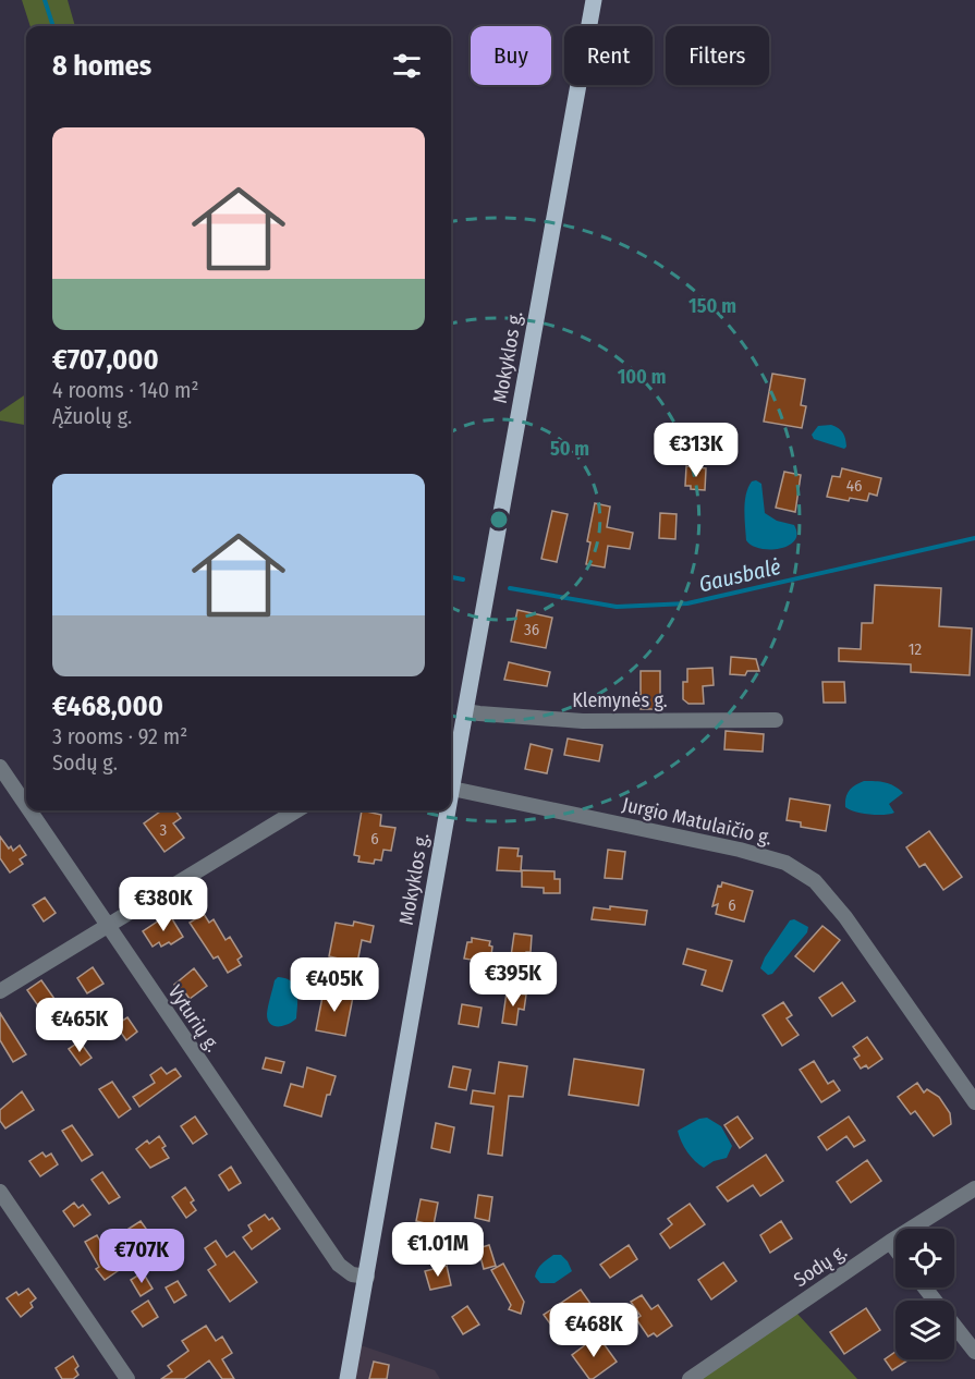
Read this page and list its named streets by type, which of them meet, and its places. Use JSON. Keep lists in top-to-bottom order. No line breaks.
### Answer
{"streets":{"main road":["Mokyklos g."],"street":["Klemynės g.","Jurgio Matulaičio g.","Vyturių g.","Sodų g."]},"crossings":[["Mokyklos g.","Klemynės g."],["Mokyklos g.","Vyturių g."]],"water":["Gausbalė"],"house_numbers":["46","36","12","3","6","6"],"page":{"chip":["Buy","Rent","Filters"],"heading":"8 homes","list":[{"name":"€707,000","note":"4 rooms · 140 m² · Ąžuolų g."},{"name":"€468,000","note":"3 rooms · 92 m² · Sodų g."}],"price":["€313K","€380K","€395K","€405K","€465K","€1.01M","€707K","€468K"]},"rings":["150 m","100 m","50 m"]}
